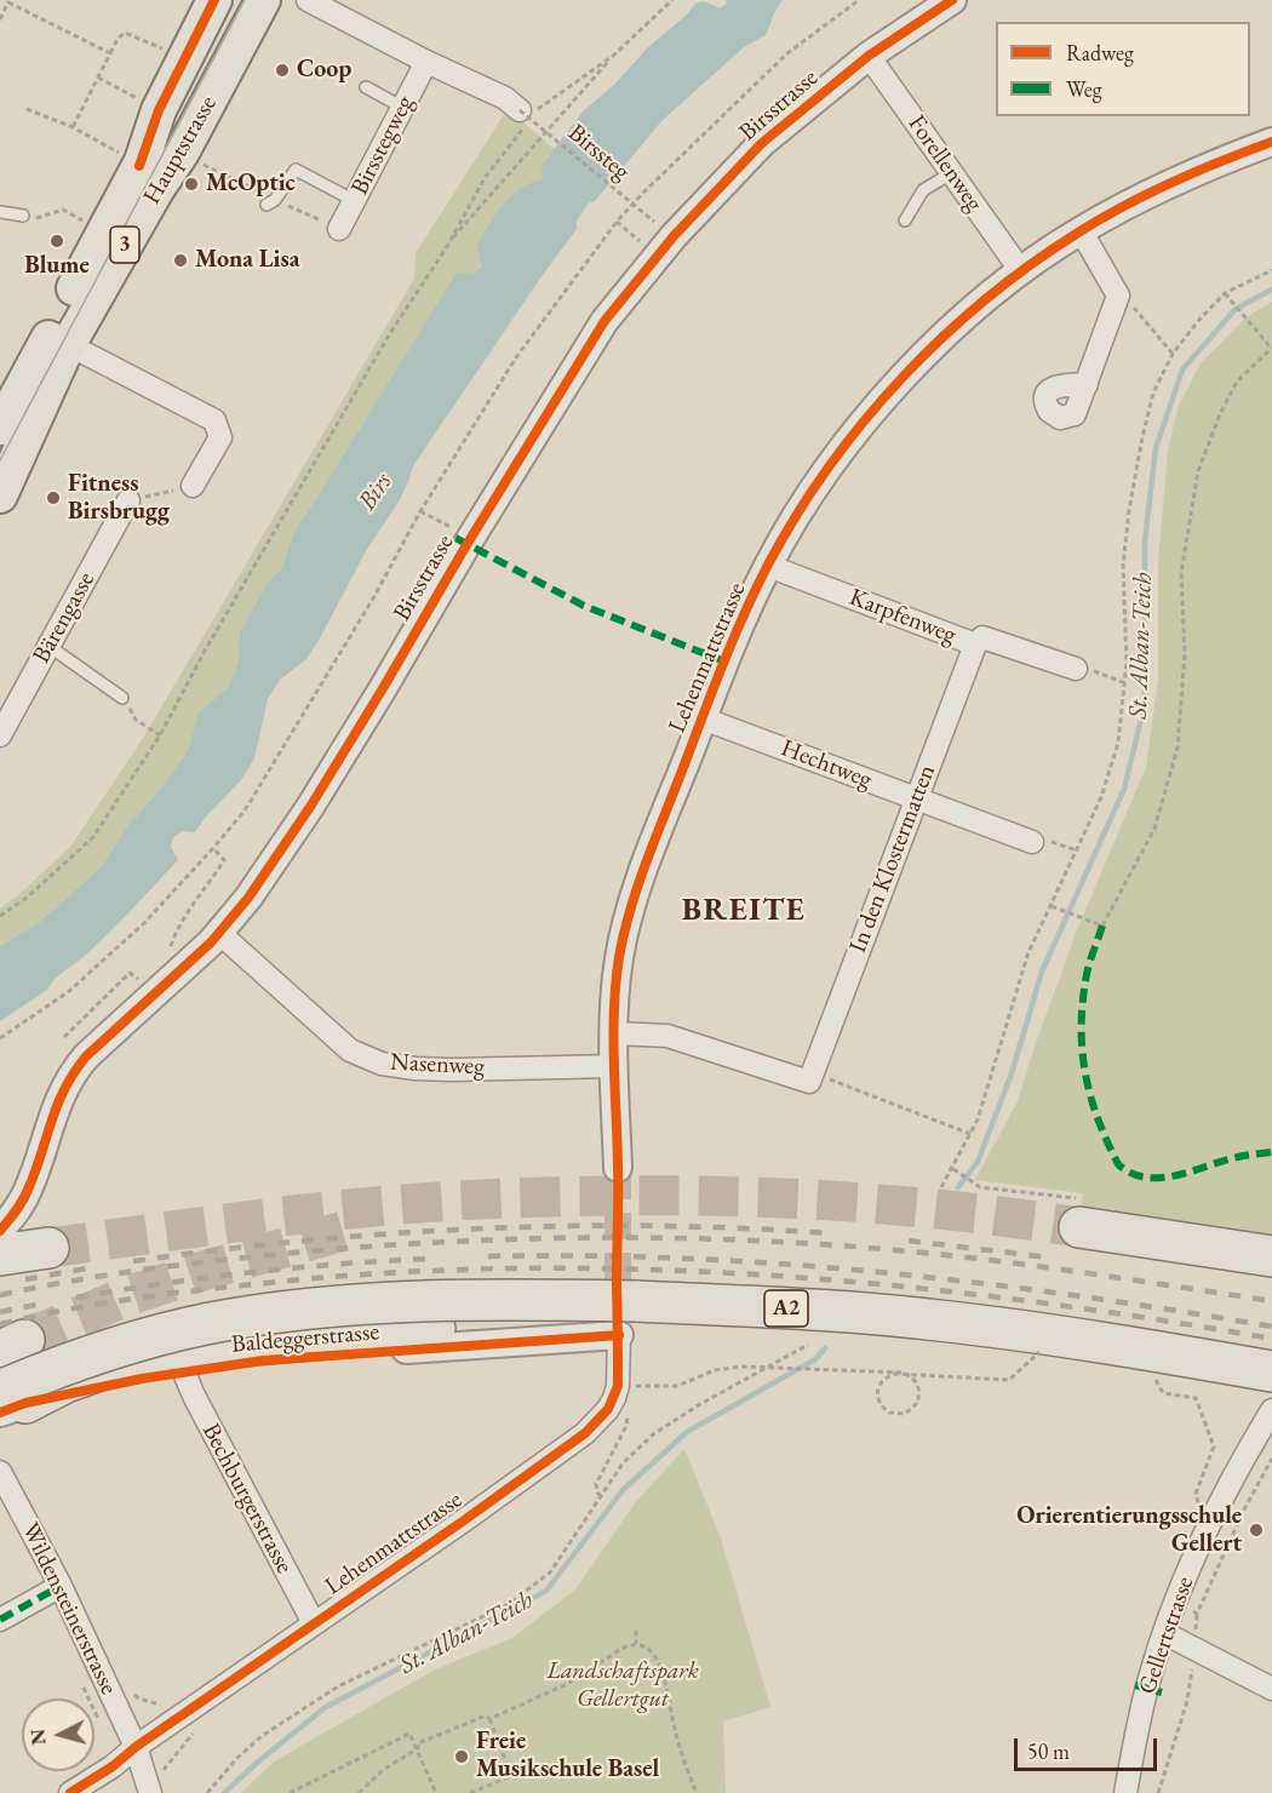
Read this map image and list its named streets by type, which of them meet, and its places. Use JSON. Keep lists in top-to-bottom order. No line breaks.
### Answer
{"streets":{"highway":["A2"],"main road":["Hauptstrasse","3"],"street":["Birsstrasse","Birsstegweg","Forellenweg","Karpfenweg","Bärengasse","Lehenmattstrasse","Hechtweg","In den Klostermatten","Nasenweg","Baldeggerstrasse","Bechburgerstrasse","Wildensteinerstrasse","Gellertstrasse"],"path":["Birssteg"]},"crossings":[["Birsstrasse","Forellenweg"],["Birsstrasse","Nasenweg"],["Forellenweg","Lehenmattstrasse"],["Karpfenweg","Lehenmattstrasse"],["Karpfenweg","In den Klostermatten"],["Lehenmattstrasse","Hechtweg"],["Lehenmattstrasse","Nasenweg"],["Lehenmattstrasse","A2"],["Lehenmattstrasse","Baldeggerstrasse"],["Lehenmattstrasse","Bechburgerstrasse"],["Lehenmattstrasse","Wildensteinerstrasse"],["Hechtweg","In den Klostermatten"],["A2","Baldeggerstrasse"],["Baldeggerstrasse","Bechburgerstrasse"]],"districts":["BREITE"],"water":["Birs","St. Alban-Teich"],"parks":["Landschaftspark Gellertgut"],"places":["Coop","McOptic","Blume","Mona Lisa","Fitness Birsbrugg","Orierentierungsschule Gellert","Freie Musikschule Basel"],"legend":["Radweg","Weg"],"scale_bar":"50 m","north":"left"}
